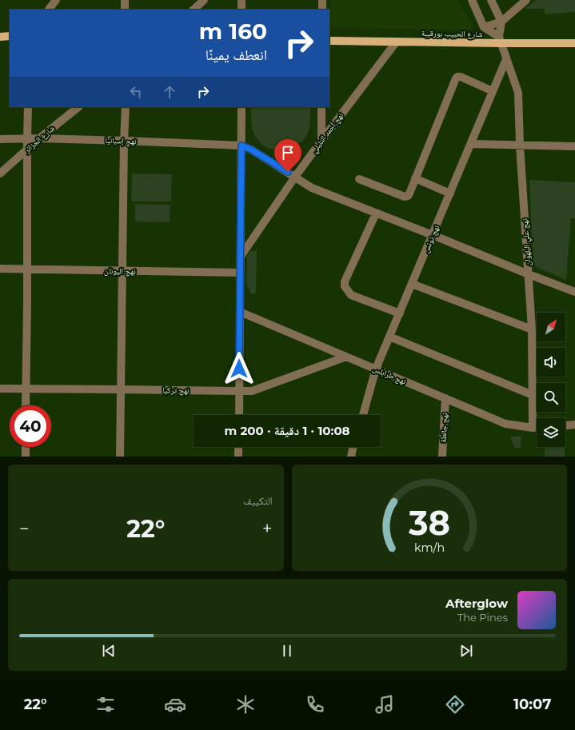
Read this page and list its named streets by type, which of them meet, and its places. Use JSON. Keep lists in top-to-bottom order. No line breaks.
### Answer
{"streets":{"main road":["شارع الحبيب بورقيبة"],"street":["نهج أحمد التليلي","شارع الجزائر","نهج إسبانيا","نهج تونس","نهج علي البلهوان","نهج اليونان","نهج طرابلس","نهج تركيا","نهج جالطة"]},"crossings":[["شارع الحبيب بورقيبة","نهج أحمد التليلي"],["شارع الحبيب بورقيبة","نهج علي البلهوان"],["شارع الجزائر","نهج إسبانيا"],["نهج تونس","نهج علي البلهوان"],["نهج تونس","نهج طرابلس"],["نهج علي البلهوان","نهج طرابلس"],["نهج طرابلس","نهج تركيا"],["نهج طرابلس","نهج جالطة"]],"north":"top right","page":{"turn":["160 m","انعطف يمينًا"],"limit":"40","trip":"10:08 · 1 دقيقة · 200 m","tile":"التكييف","heat":["−","22°","+"],"song":["Afterglow","The Pines"],"tabs":["10:07","22°"],"gauge":["38","km/h"]}}
